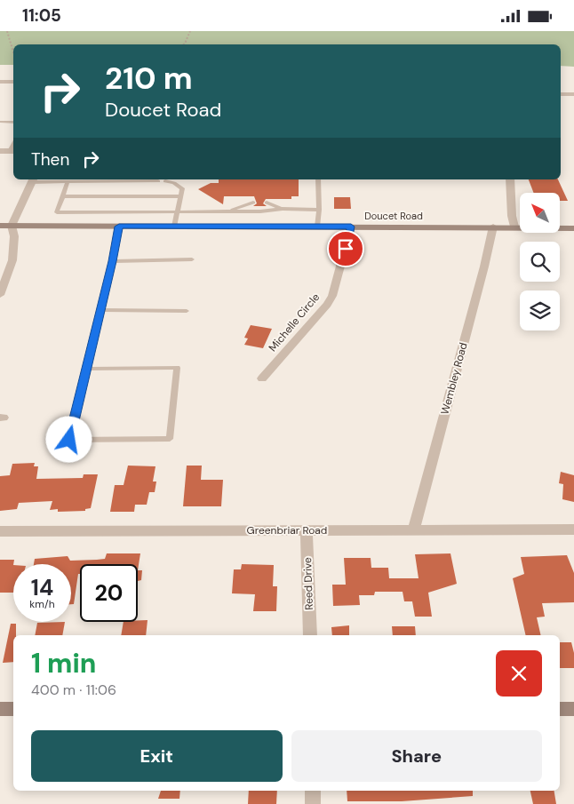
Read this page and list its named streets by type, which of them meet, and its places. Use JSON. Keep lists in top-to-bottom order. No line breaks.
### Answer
{"streets":{"street":["Doucet Road","Michelle Circle","Wembley Road","Greenbriar Road","Reed Drive"]},"crossings":[["Doucet Road","Michelle Circle"],["Doucet Road","Wembley Road"],["Wembley Road","Greenbriar Road"],["Greenbriar Road","Reed Drive"]],"north":"top left","page":{"status":"11:05","turn":["210 m","Doucet Road"],"then":"Then","speed":"14 km/h","limit":"20","heading":["1 min","400 m · 11:06"],"buttons":["Exit","Share"]}}
